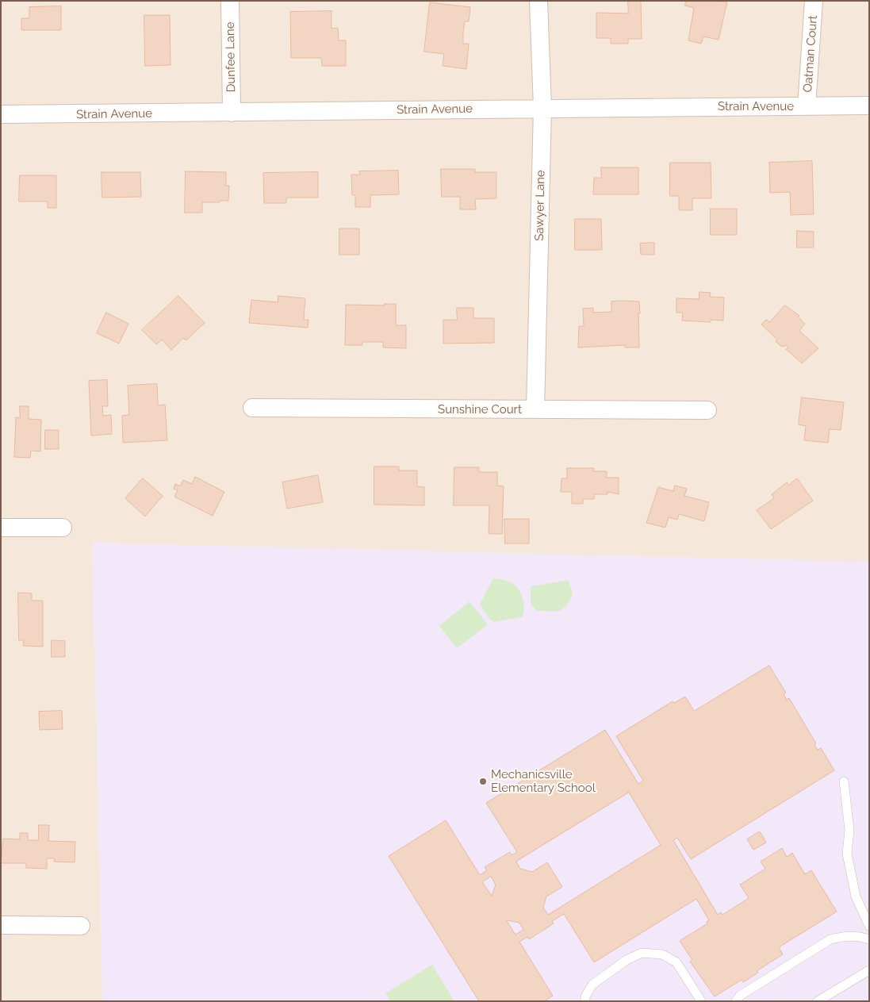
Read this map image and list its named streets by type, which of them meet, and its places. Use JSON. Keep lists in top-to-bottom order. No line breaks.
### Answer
{"streets":{"street":["Oatman Court","Dunfee Lane","Strain Avenue","Sawyer Lane","Sunshine Court"]},"crossings":[["Oatman Court","Strain Avenue"],["Dunfee Lane","Strain Avenue"],["Strain Avenue","Sawyer Lane"],["Sawyer Lane","Sunshine Court"]],"places":["Mechanicsville Elementary School"]}
